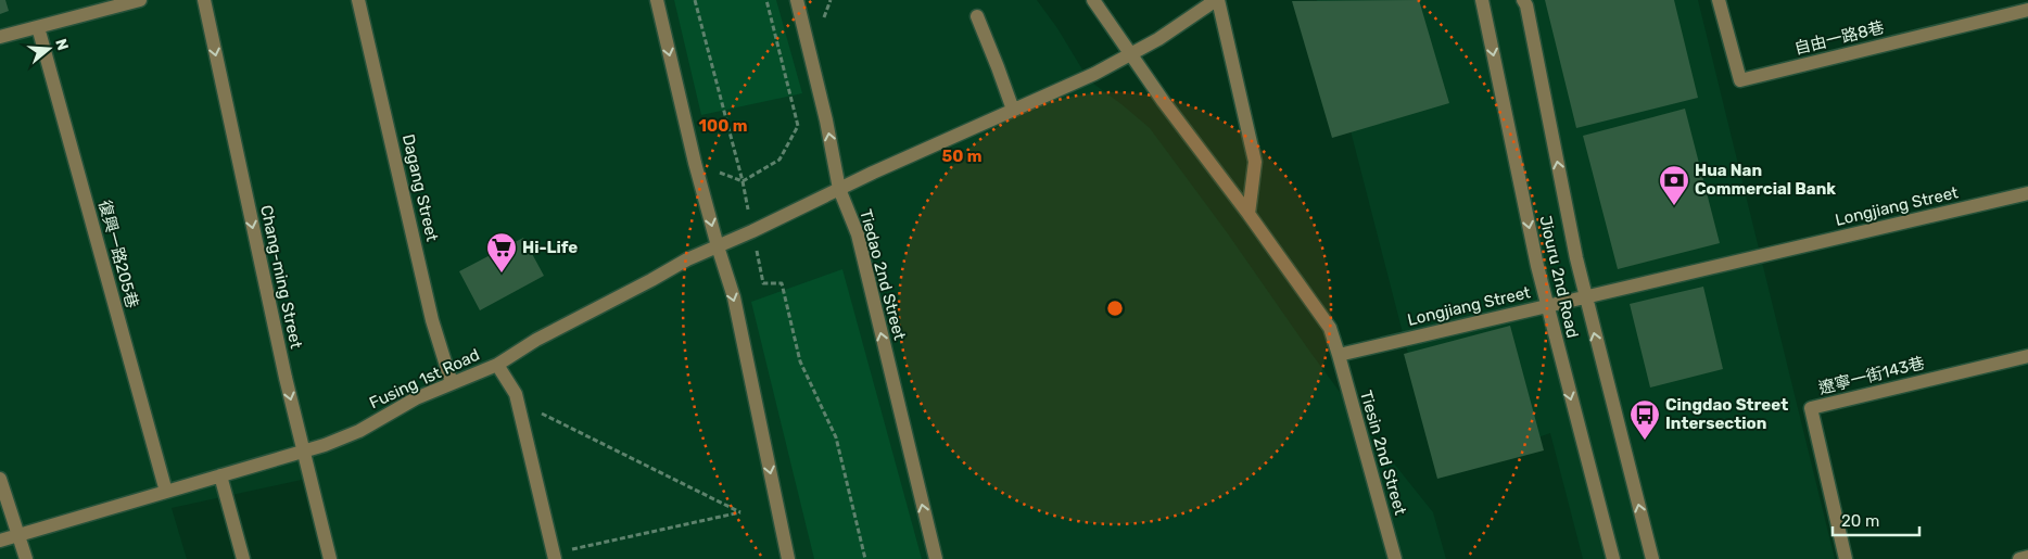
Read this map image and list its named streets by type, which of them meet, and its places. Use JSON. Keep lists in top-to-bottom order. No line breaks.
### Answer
{"streets":{"street":["自由一路8巷","Dagang Street","Longjiang Street","復興一路205巷","Tiedao 2nd Street","Chang-ming Street","Jiouru 2nd Road","遼寧一街143巷","Fusing 1st Road","Tiesin 2nd Street"]},"crossings":[["Dagang Street","Fusing 1st Road"],["Longjiang Street","Jiouru 2nd Road"],["Longjiang Street","Tiesin 2nd Street"],["復興一路205巷","Fusing 1st Road"],["Tiedao 2nd Street","Fusing 1st Road"],["Chang-ming Street","Fusing 1st Road"]],"one_way":["Tiedao 2nd Street","Chang-ming Street"],"places":{"bank":["Hua Nan Commercial Bank"],"supermarket":["Hi-Life"],"bus stop":["Cingdao Street Intersection"]},"scale_bar":"20 m","north":"right","rings":["100 m","50 m"]}
